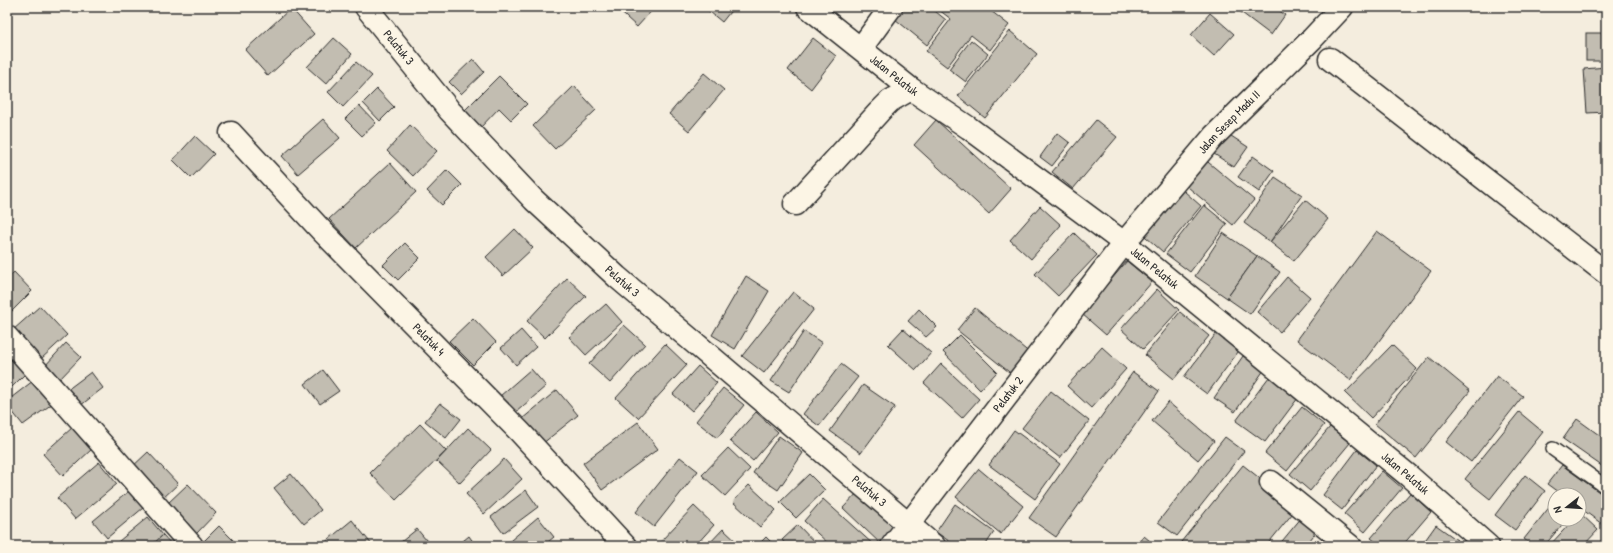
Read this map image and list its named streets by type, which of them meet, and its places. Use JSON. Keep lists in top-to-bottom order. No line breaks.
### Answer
{"streets":{"street":["Pelatuk 3","Jalan Pelatuk","Jalan Sesep Madu II","Pelatuk 4","Pelatuk 2"]},"crossings":[["Pelatuk 3","Pelatuk 2"],["Jalan Pelatuk","Jalan Sesep Madu II"],["Jalan Pelatuk","Pelatuk 2"],["Jalan Sesep Madu II","Pelatuk 2"]],"north":"left"}
